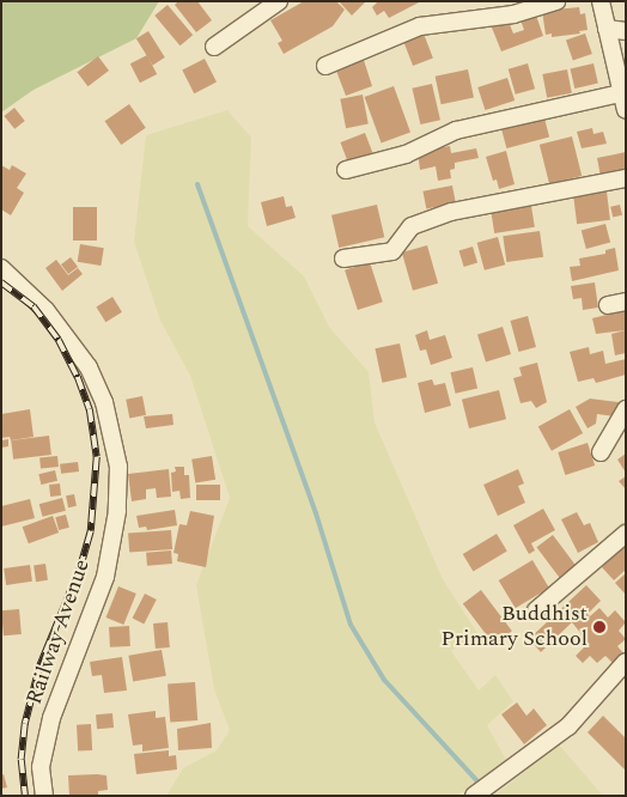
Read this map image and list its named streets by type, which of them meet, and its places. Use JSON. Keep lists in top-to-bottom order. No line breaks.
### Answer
{"streets":{"street":["Railway Avenue"]},"places":["Buddhist Primary School"]}
